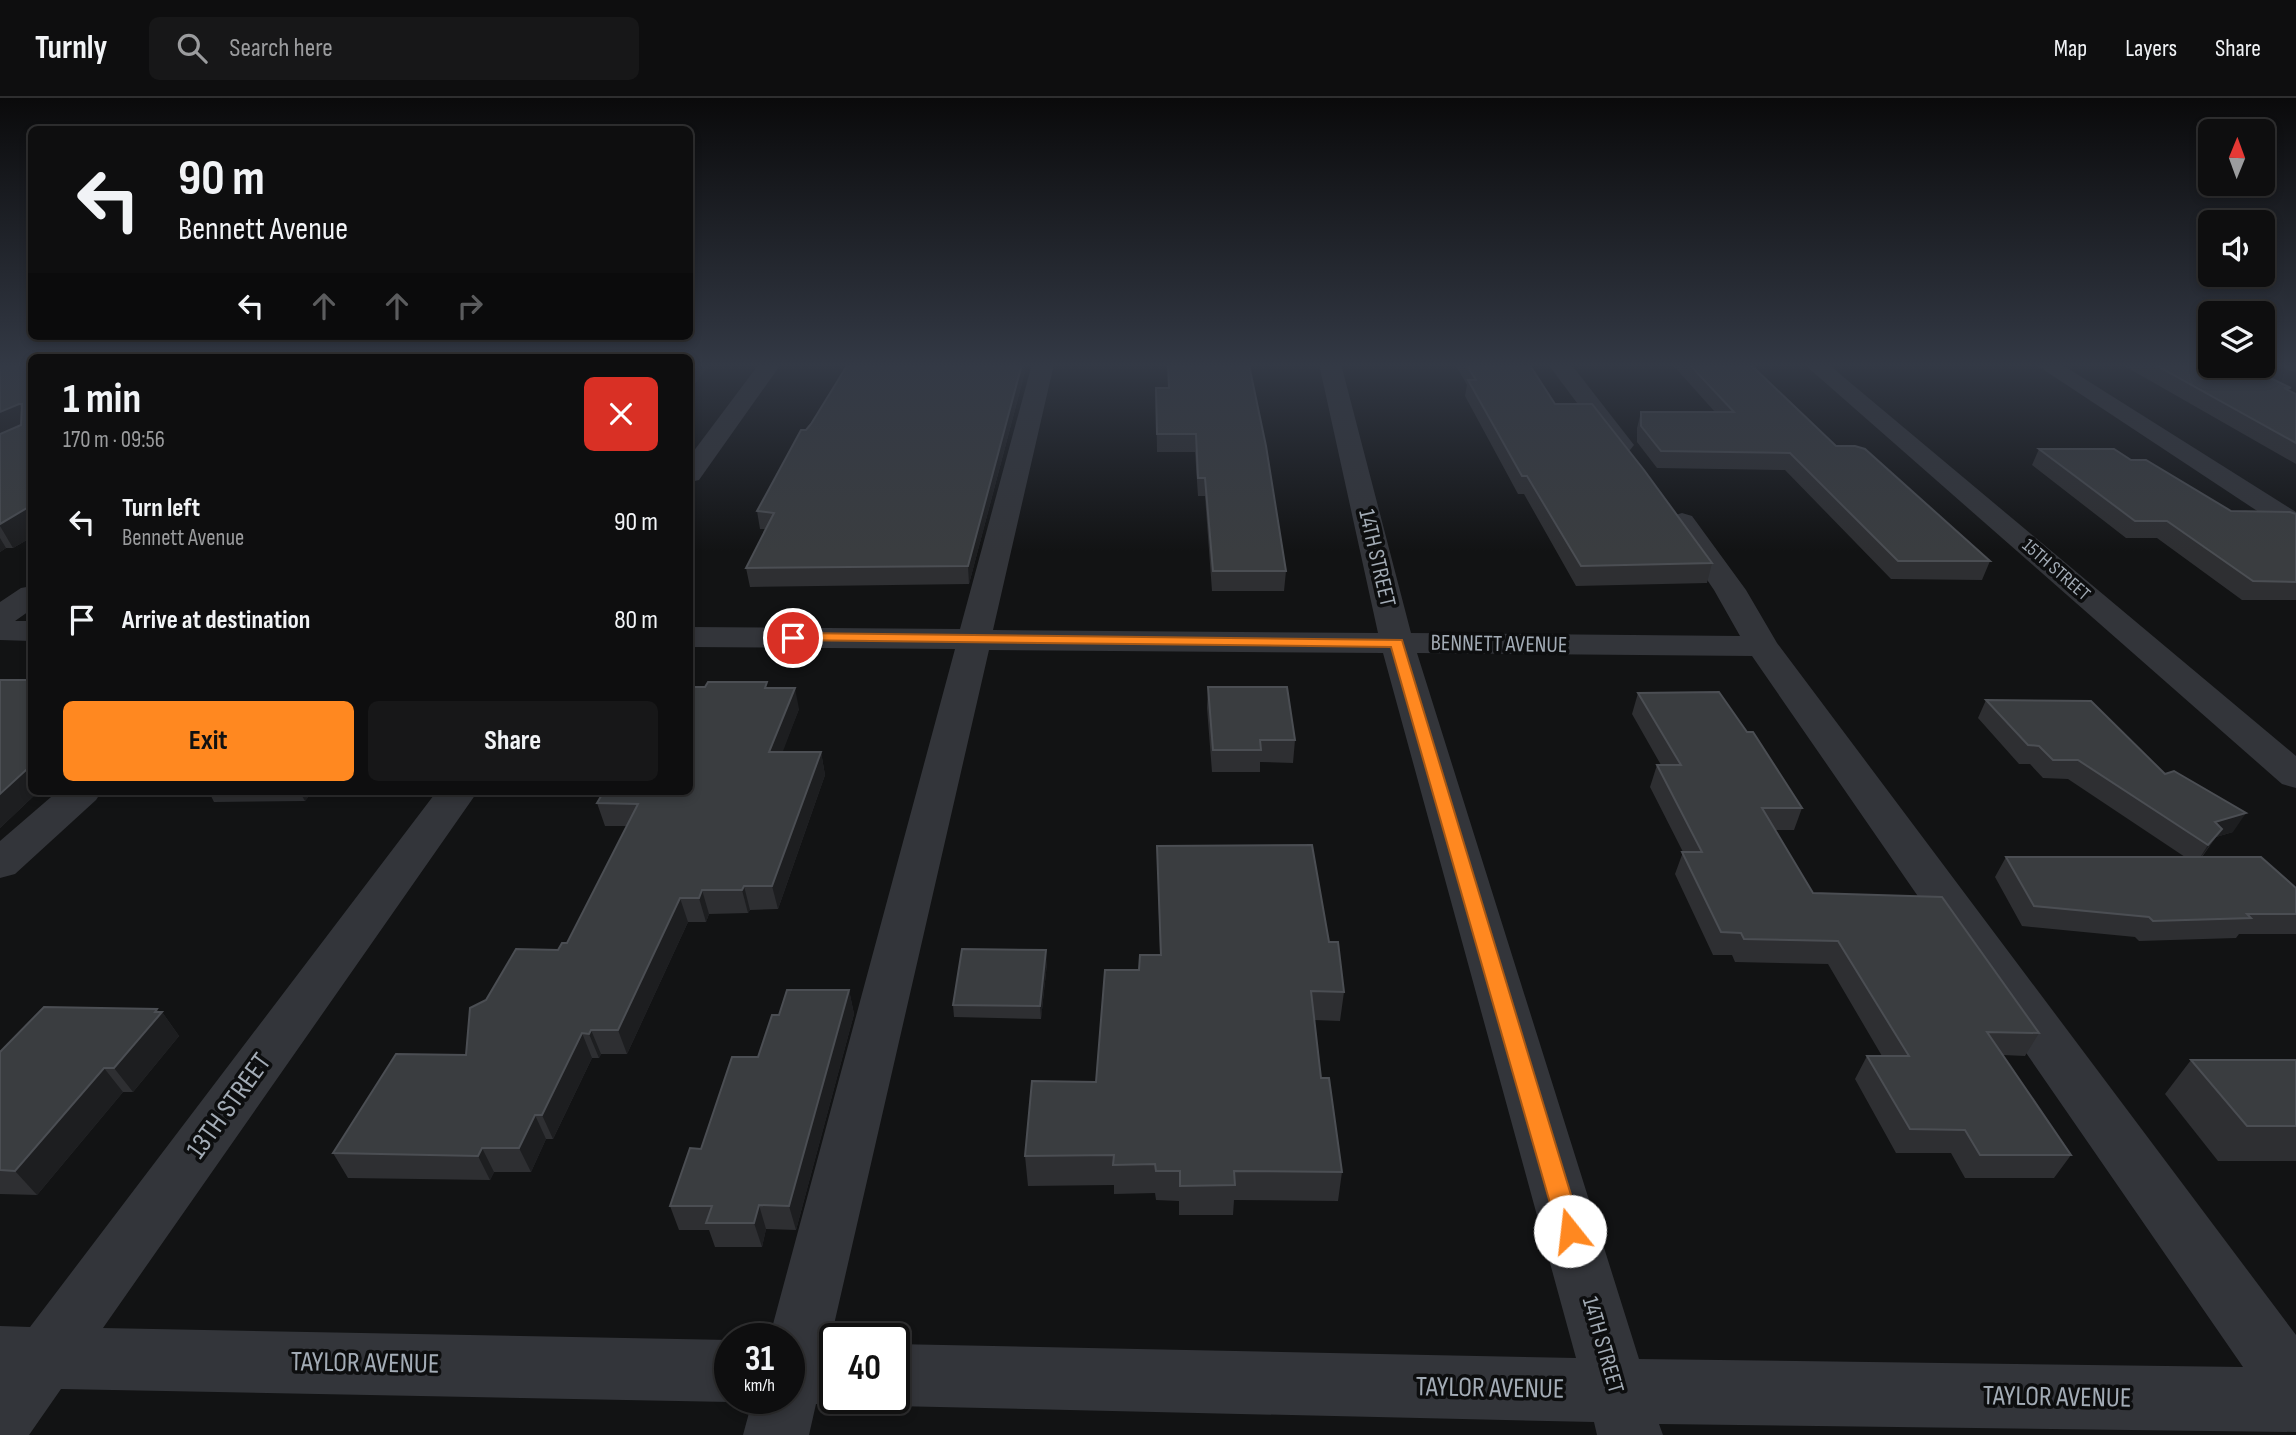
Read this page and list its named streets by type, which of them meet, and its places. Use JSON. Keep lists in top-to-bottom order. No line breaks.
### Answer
{"streets":{"street":["14TH STREET","15TH STREET","BENNETT AVENUE","13TH STREET","TAYLOR AVENUE"]},"crossings":[["14TH STREET","BENNETT AVENUE"],["14TH STREET","TAYLOR AVENUE"],["13TH STREET","TAYLOR AVENUE"]],"north":"top","page":{"header":"Turnly","search":"Search here","nav":["Map","Layers","Share"],"turn":["90 m","Bennett Avenue"],"heading":["1 min","170 m · 09:56"],"list":[{"name":"Turn left","note":"Bennett Avenue","value":"90 m"},{"name":"Arrive at destination","value":"80 m"}],"buttons":["Exit","Share"],"speed":"31 km/h","limit":"40"}}
